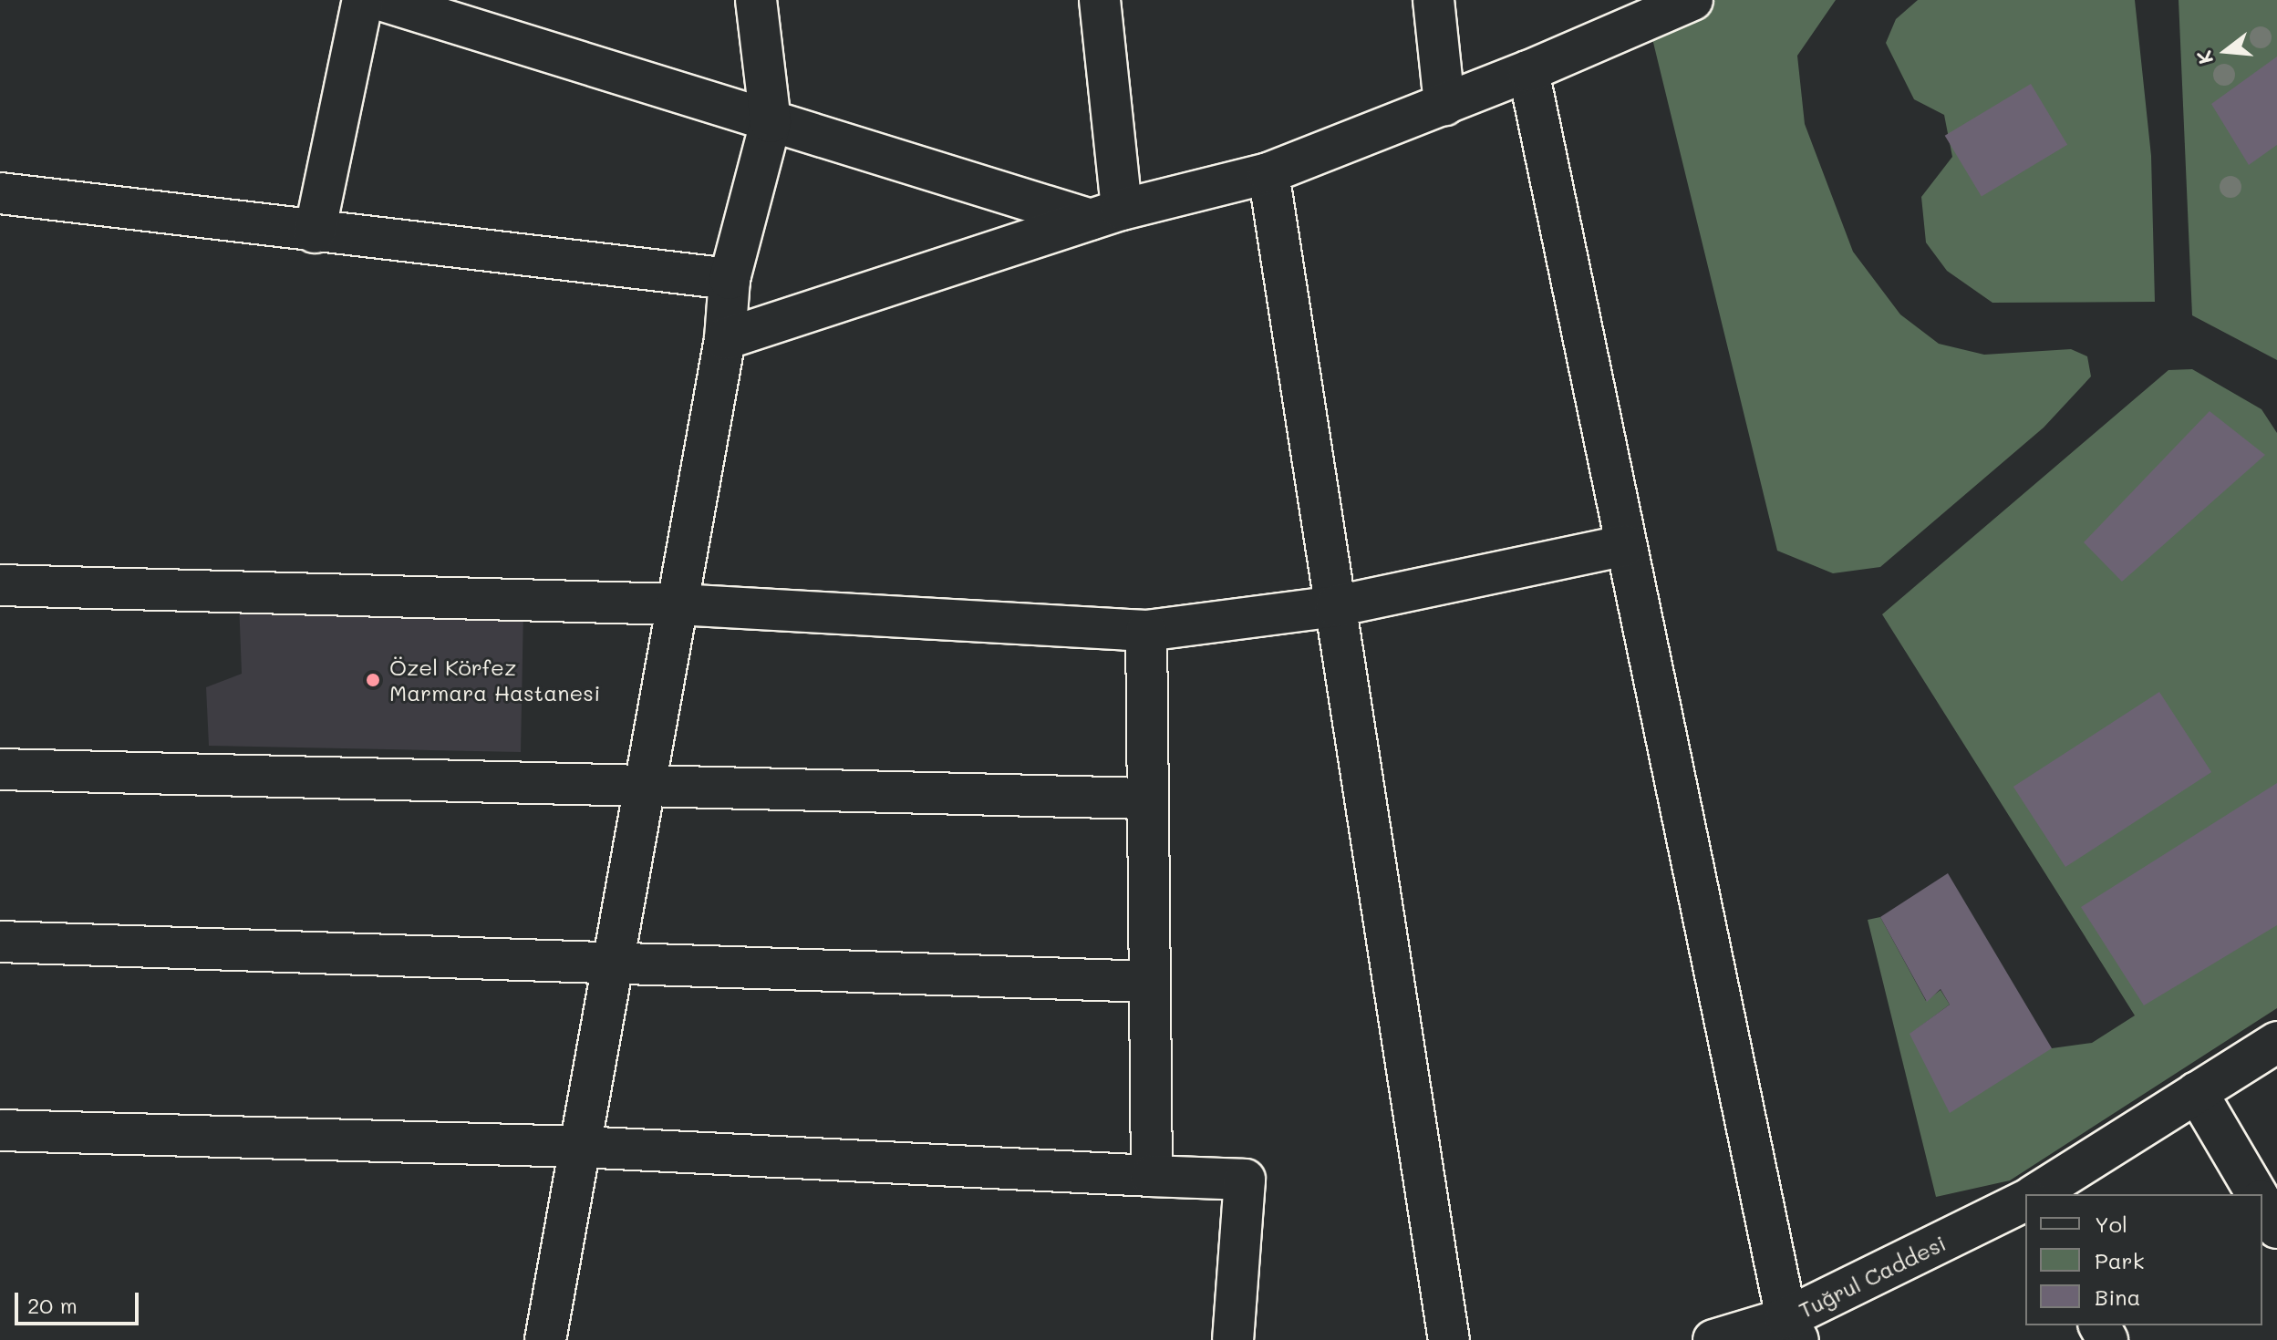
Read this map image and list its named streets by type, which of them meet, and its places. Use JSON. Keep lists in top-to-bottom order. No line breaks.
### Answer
{"streets":{"street":["Tuğrul Caddesi"]},"places":["Özel Körfez Marmara Hastanesi"],"legend":["Yol","Park","Bina"],"scale_bar":"20 m","north":"left"}
